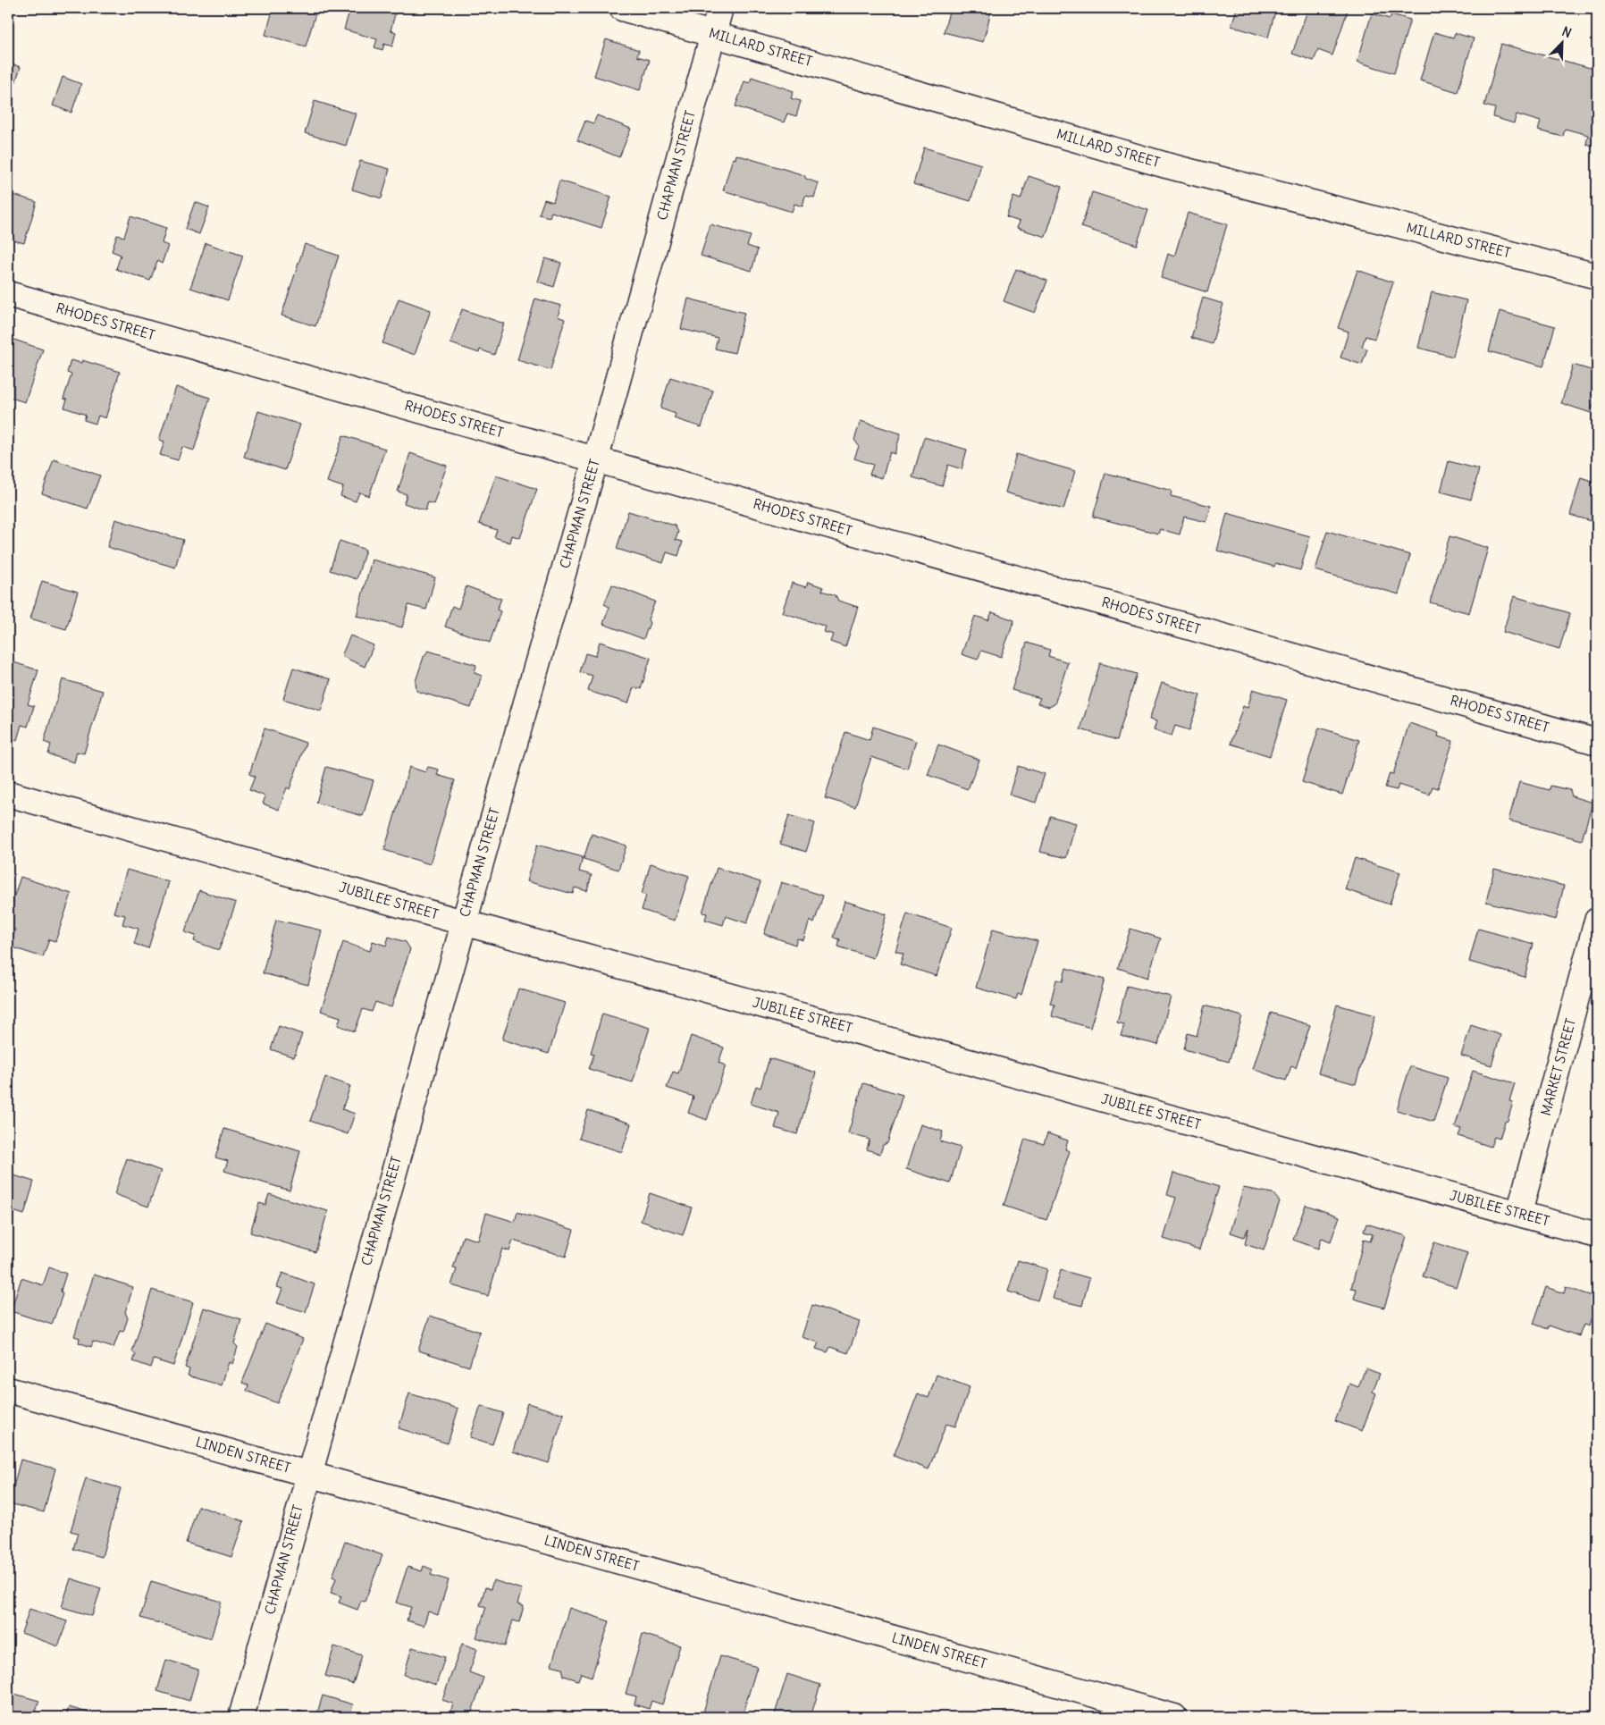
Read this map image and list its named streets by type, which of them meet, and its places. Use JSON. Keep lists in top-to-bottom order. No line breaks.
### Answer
{"streets":{"street":["MILLARD STREET","CHAPMAN STREET","RHODES STREET","JUBILEE STREET","MARKET STREET","LINDEN STREET"]},"crossings":[["MILLARD STREET","CHAPMAN STREET"],["CHAPMAN STREET","RHODES STREET"],["CHAPMAN STREET","JUBILEE STREET"],["CHAPMAN STREET","LINDEN STREET"],["JUBILEE STREET","MARKET STREET"]],"north":"top right"}
